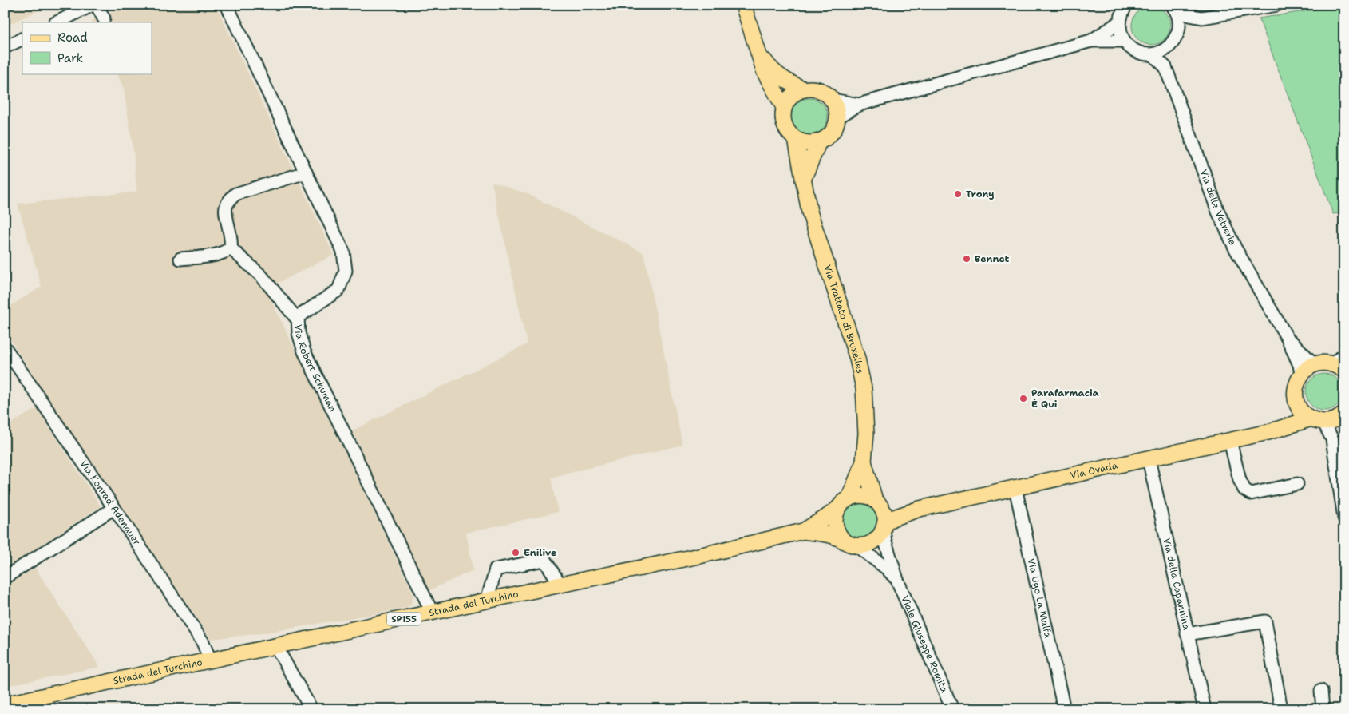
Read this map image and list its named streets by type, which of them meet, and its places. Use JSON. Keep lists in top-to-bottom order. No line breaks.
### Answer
{"streets":{"main road":["Via Trattato di Bruxelles","Via Ovada","Strada del Turchino","SP155"],"street":["Via delle Vetrerie","Via Robert Schuman","Via Konrad Adenauer","Via della Capannina","Via Ugo La Malfa","Viale Giuseppe Romita"]},"crossings":[["Via Trattato di Bruxelles","Via Ovada"],["Via Trattato di Bruxelles","Strada del Turchino"],["Via Trattato di Bruxelles","Viale Giuseppe Romita"],["Via Robert Schuman","Strada del Turchino"],["Via Ovada","Via della Capannina"],["Via Ovada","Via Ugo La Malfa"],["Via Ovada","Strada del Turchino"],["Via Ovada","Viale Giuseppe Romita"],["Via Konrad Adenauer","Strada del Turchino"],["Strada del Turchino","Viale Giuseppe Romita"]],"places":["Trony","Bennet","Parafarmacia È Qui","Enilive"],"legend":["Road","Park"]}
